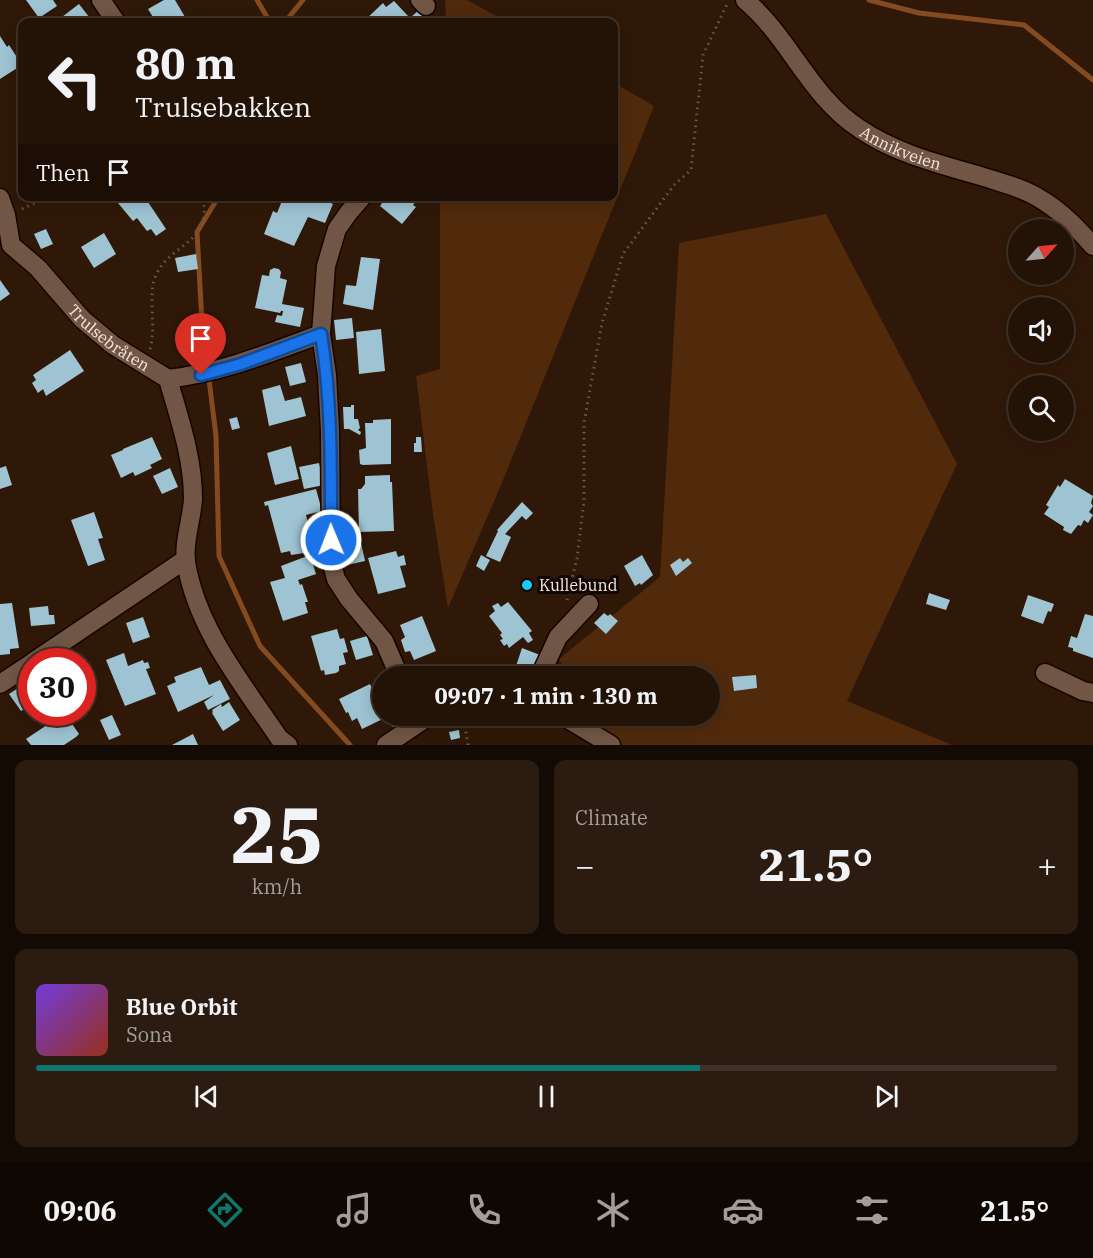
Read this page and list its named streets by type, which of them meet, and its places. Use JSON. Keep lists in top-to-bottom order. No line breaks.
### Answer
{"streets":{"street":["Annikveien","Trulsebråten"]},"places":["Kullebund"],"north":"top right","page":{"turn":["80 m","Trulsebakken"],"then":"Then","limit":"30","trip":"09:07 · 1 min · 130 m","tile":[["25","km/h"],"Climate"],"heat":["−","21.5°","+"],"song":["Blue Orbit","Sona"],"tabs":["09:06","21.5°"]}}
